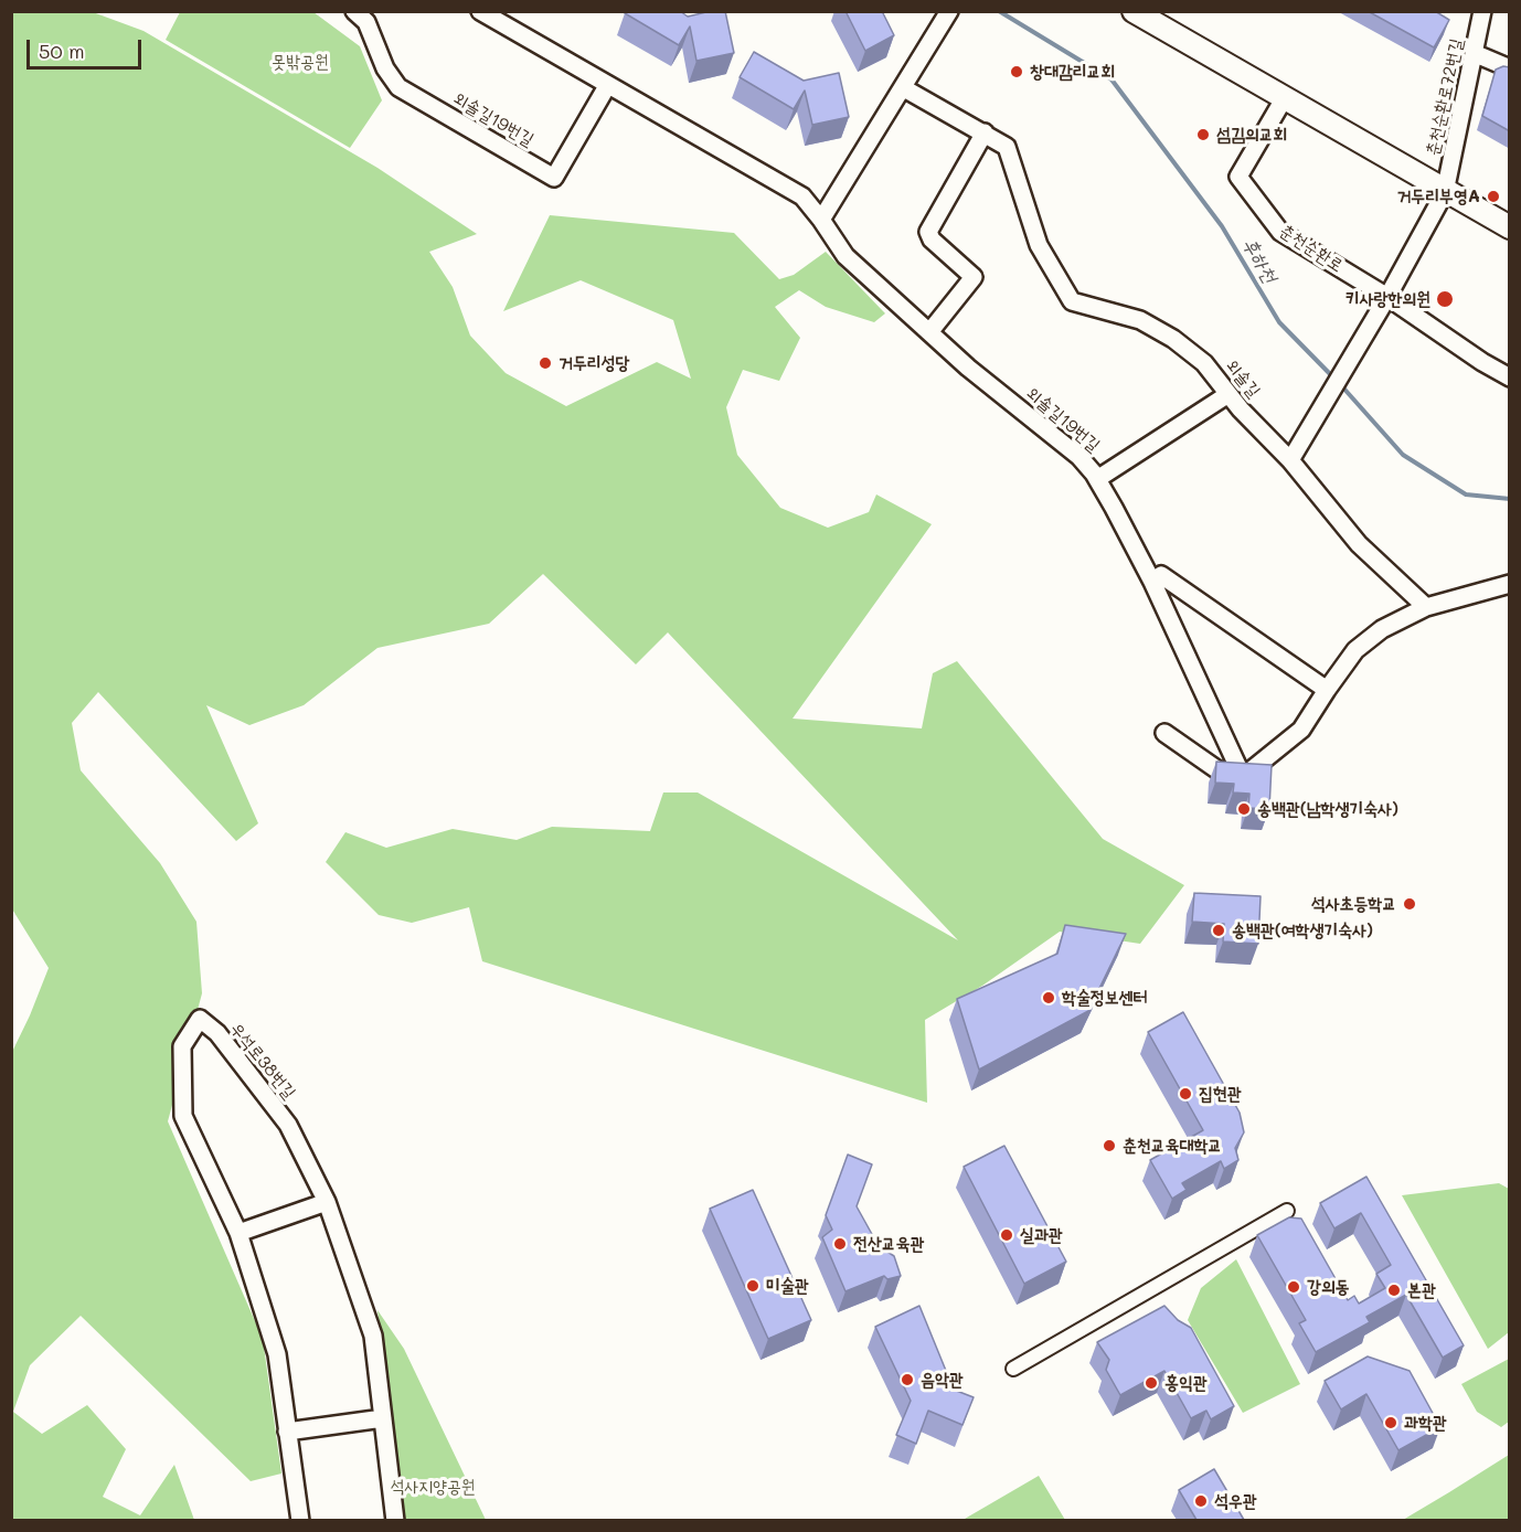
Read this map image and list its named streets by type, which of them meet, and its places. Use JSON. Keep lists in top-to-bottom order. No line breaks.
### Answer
{"streets":{"street":["춘천순환로72번길","외솔길19번길","춘천순환로","외솔길","우석로38번길"]},"crossings":[["춘천순환로72번길","춘천순환로"],["춘천순환로72번길","외솔길"]],"water":["후하천"],"parks":["못밖공원","석사지양공원"],"places":["창대감리교회","섬김의교회","거두리부영A","키사랑한의원","거두리성당","송백관(남학생기숙사)","석사초등학교","송백관(여학생기숙사)","학술정보센터","집현관","춘천교육대학교","실과관","전산교육관","미술관","강의동","본관","음악관","홍익관","과학관","석우관"],"scale_bar":"50 m"}
